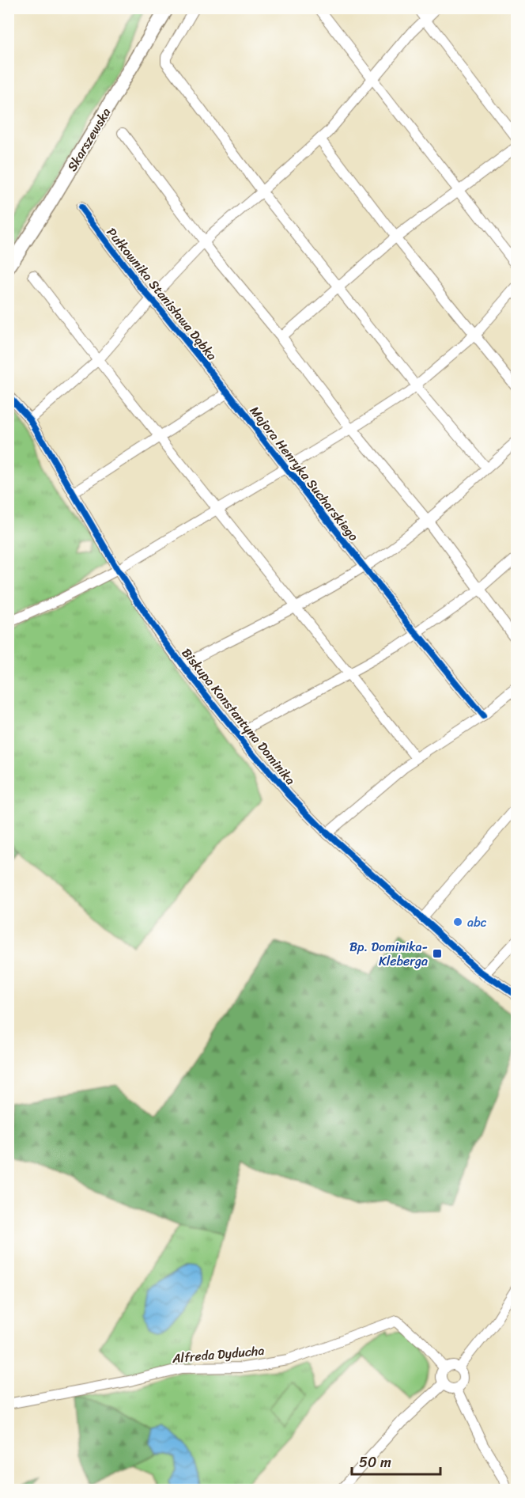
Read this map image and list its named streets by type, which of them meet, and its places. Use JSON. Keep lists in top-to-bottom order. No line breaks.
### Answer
{"streets":{"main road":["Skarszewska"],"street":["Pułkownika Stanisława Dąbka","Majora Henryka Sucharskiego","Biskupa Konstantyna Dominika","Alfreda Dyducha"]},"crossings":[["Pułkownika Stanisława Dąbka","Majora Henryka Sucharskiego"],["Pułkownika Stanisława Dąbka","Biskupa Konstantyna Dominika"],["Majora Henryka Sucharskiego","Biskupa Konstantyna Dominika"]],"places":{"other":["abc"],"transit":["Bp. Dominika- Kleberga"]},"scale_bar":"50 m"}
